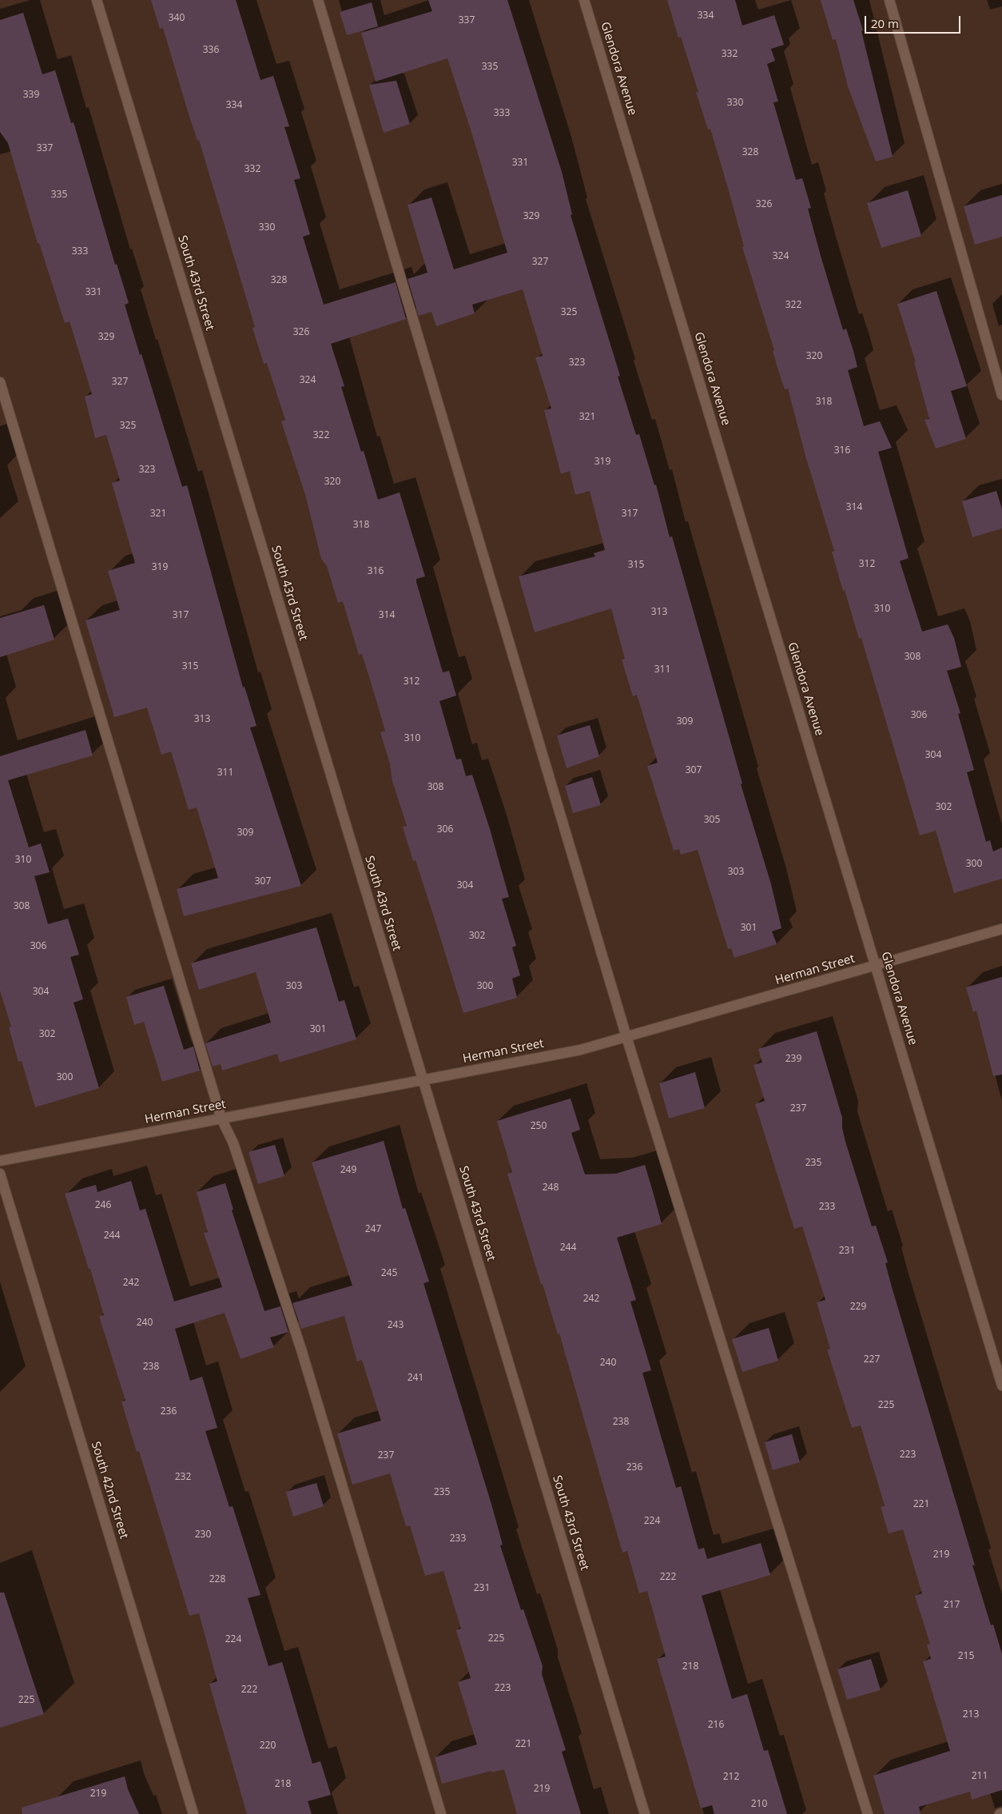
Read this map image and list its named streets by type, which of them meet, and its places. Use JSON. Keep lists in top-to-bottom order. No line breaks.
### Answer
{"streets":{"street":["Glendora Avenue","South 43rd Street","Herman Street","South 42nd Street"]},"crossings":[["Glendora Avenue","Herman Street"],["South 43rd Street","Herman Street"]],"house_numbers":["334","340","337","336","332","335","339","330","334","333","337","328","331","332","335","326","329","330","333","324","327","328","331","322","325","326","329","320","323","324","327","318","321","325","322","316","319","323","320","314","321","317","318","312","315","319","316","310","313","317","314","308","315","311","312","306","313","309","310","304","307","311","308","302","305","306","309","310","300","303","307","304","308","301","302","306","303","300","304","301","302","239","300","237","250","235","249","248","246","233","247","244","244","231","245","242","242","229","240","243","227","240","238","241","225","236","238","223","237","236","232","235","221","224","230","233","219","222","228","231","217","225","224","215","218","223","222","225","213","216","221","220","211","212","218","219","219","210"],"scale_bar":"20 m"}
